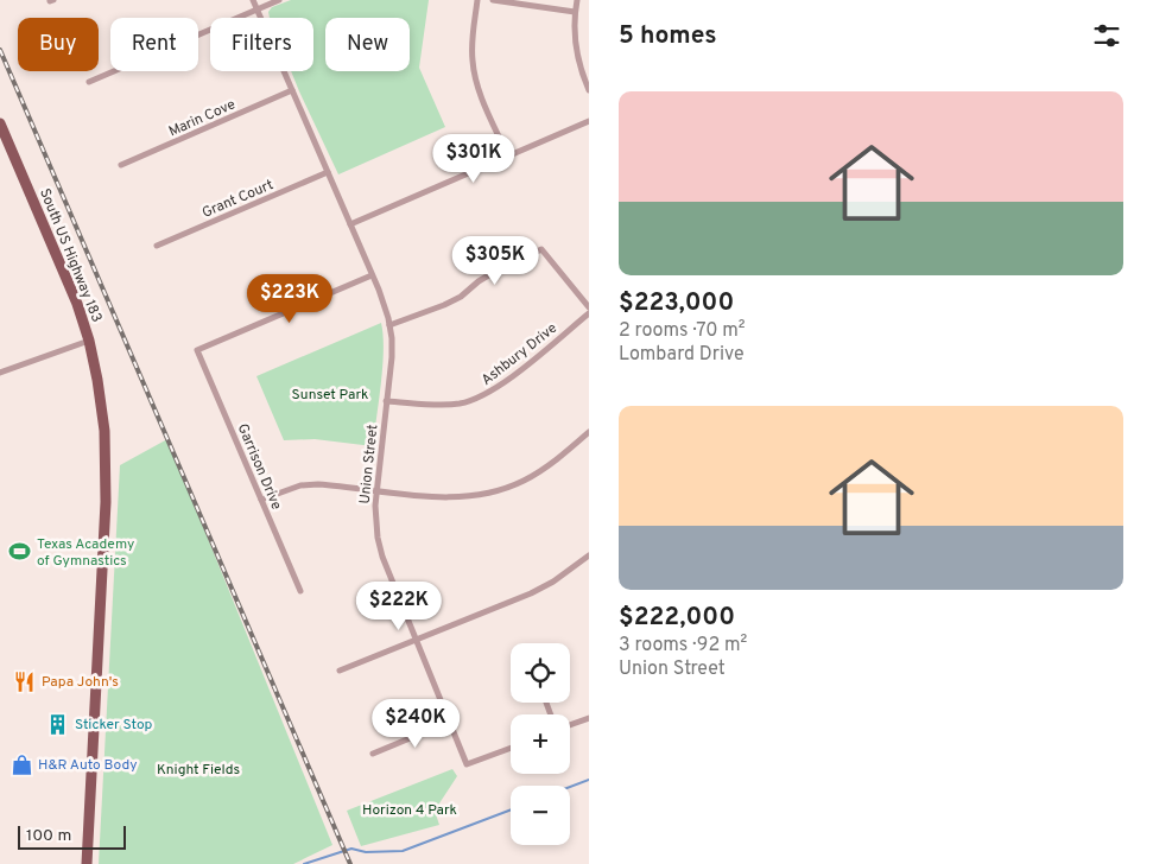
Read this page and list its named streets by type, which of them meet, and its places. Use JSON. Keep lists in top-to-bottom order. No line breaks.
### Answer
{"streets":{"main road":["South US Highway 183"],"street":["Marin Cove","Grant Court","Ashbury Drive","Union Street","Garrison Drive"]},"crossings":[["Marin Cove","Union Street"],["Grant Court","Union Street"],["Ashbury Drive","Union Street"],["Union Street","Garrison Drive"]],"parks":["Sunset Park","Knight Fields","Horizon 4 Park"],"places":{"sports":["Texas Academy of Gymnastics"],"restaurant":["Papa John's"],"building":["Sticker Stop"],"shop":["H&R Auto Body"]},"scale_bar":"100 m","page":{"heading":"5 homes","chip":["Buy","Rent","Filters","New"],"list":[{"name":"$223,000","note":"2 rooms · 70 m² · Lombard Drive"},{"name":"$222,000","note":"3 rooms · 92 m² · Union Street"}],"price":["$301K","$305K","$223K","$222K","$240K"],"map_buttons":["+","−"],"scale":"100 m"}}
